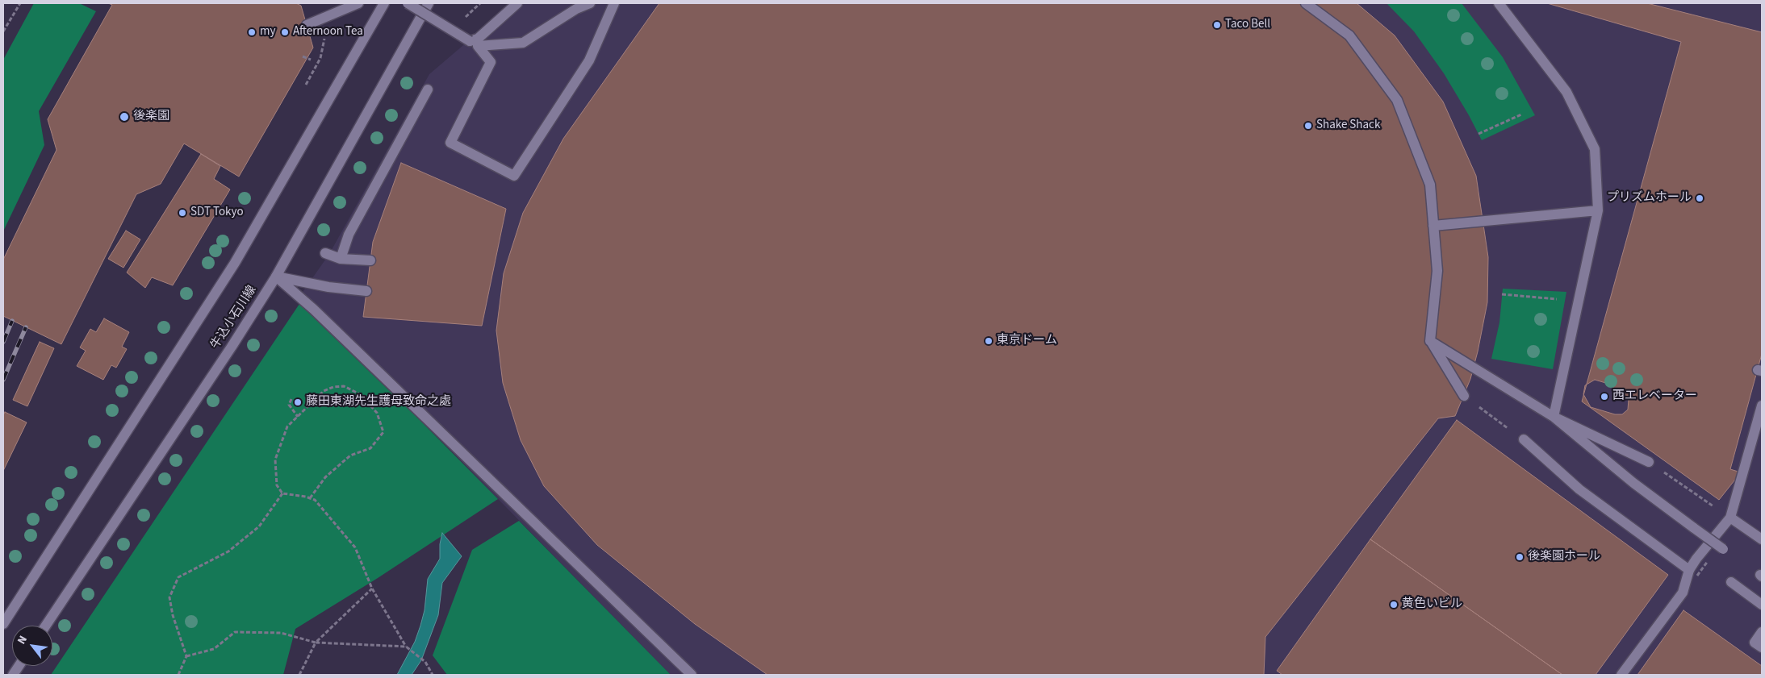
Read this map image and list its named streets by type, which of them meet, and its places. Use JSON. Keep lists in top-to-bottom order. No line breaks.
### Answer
{"streets":{"street":["牛込小石川線"]},"places":["Taco Bell","my","Afternoon Tea","後楽園","Shake Shack","プリズムホール","SDT Tokyo","東京ドーム","西エレベーター","藤田東湖先生護母致命之處","後楽園ホール","黄色いビル"],"north":"top left"}
